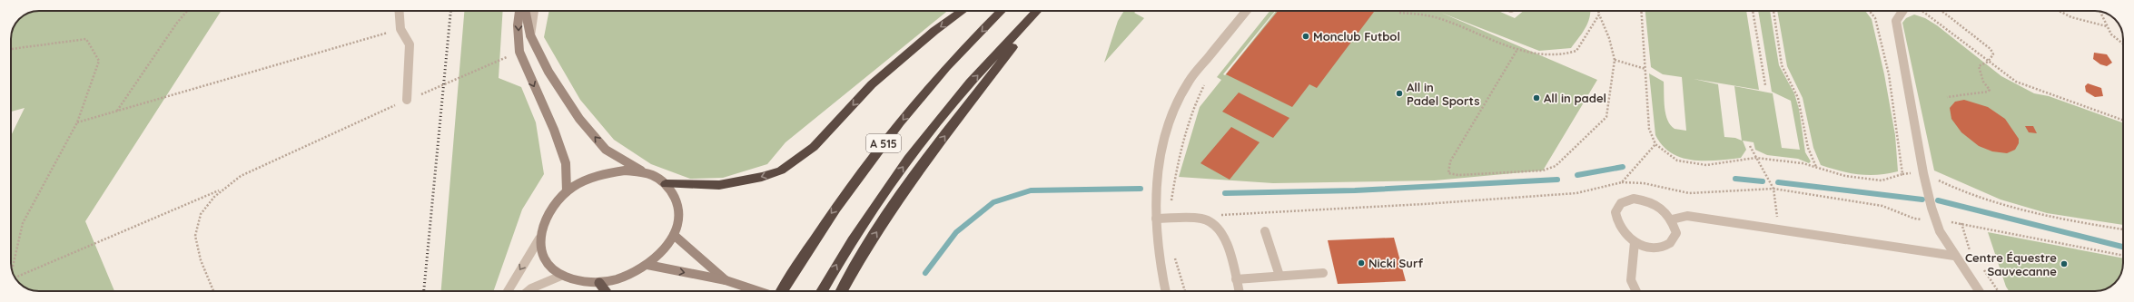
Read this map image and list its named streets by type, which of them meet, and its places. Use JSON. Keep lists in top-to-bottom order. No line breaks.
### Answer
{"streets":{"highway":["A 515"]},"places":["Monclub Futbol","All in Padel Sports","All in padel","Nicki Surf","Centre Équestre Sauvecanne"]}
